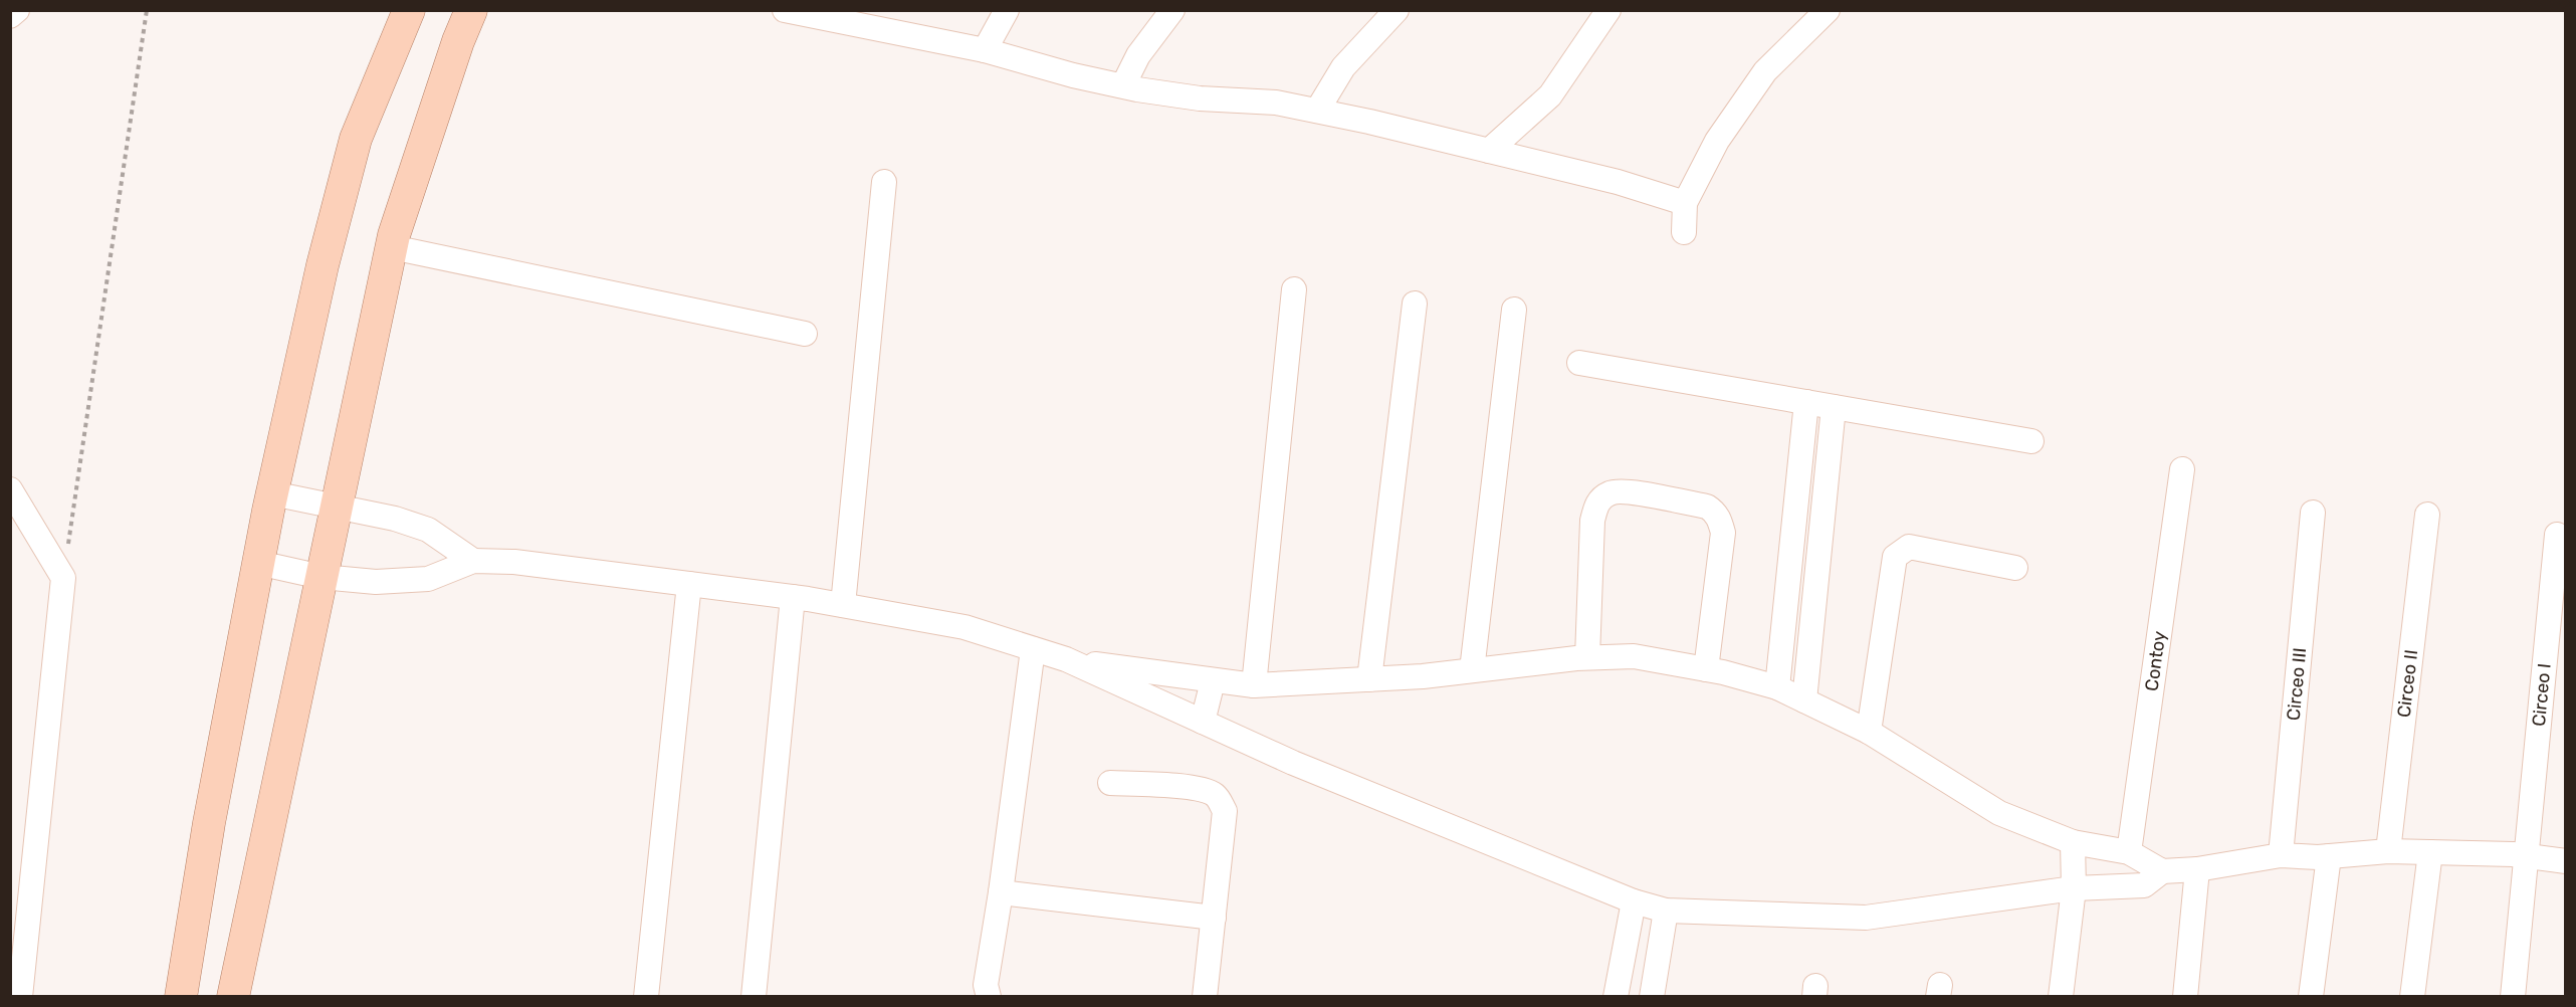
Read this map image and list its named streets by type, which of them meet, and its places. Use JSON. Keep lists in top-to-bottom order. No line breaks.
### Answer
{"streets":{"street":["Contoy","Circeo III","Circeo II","Circeo I"]}}
